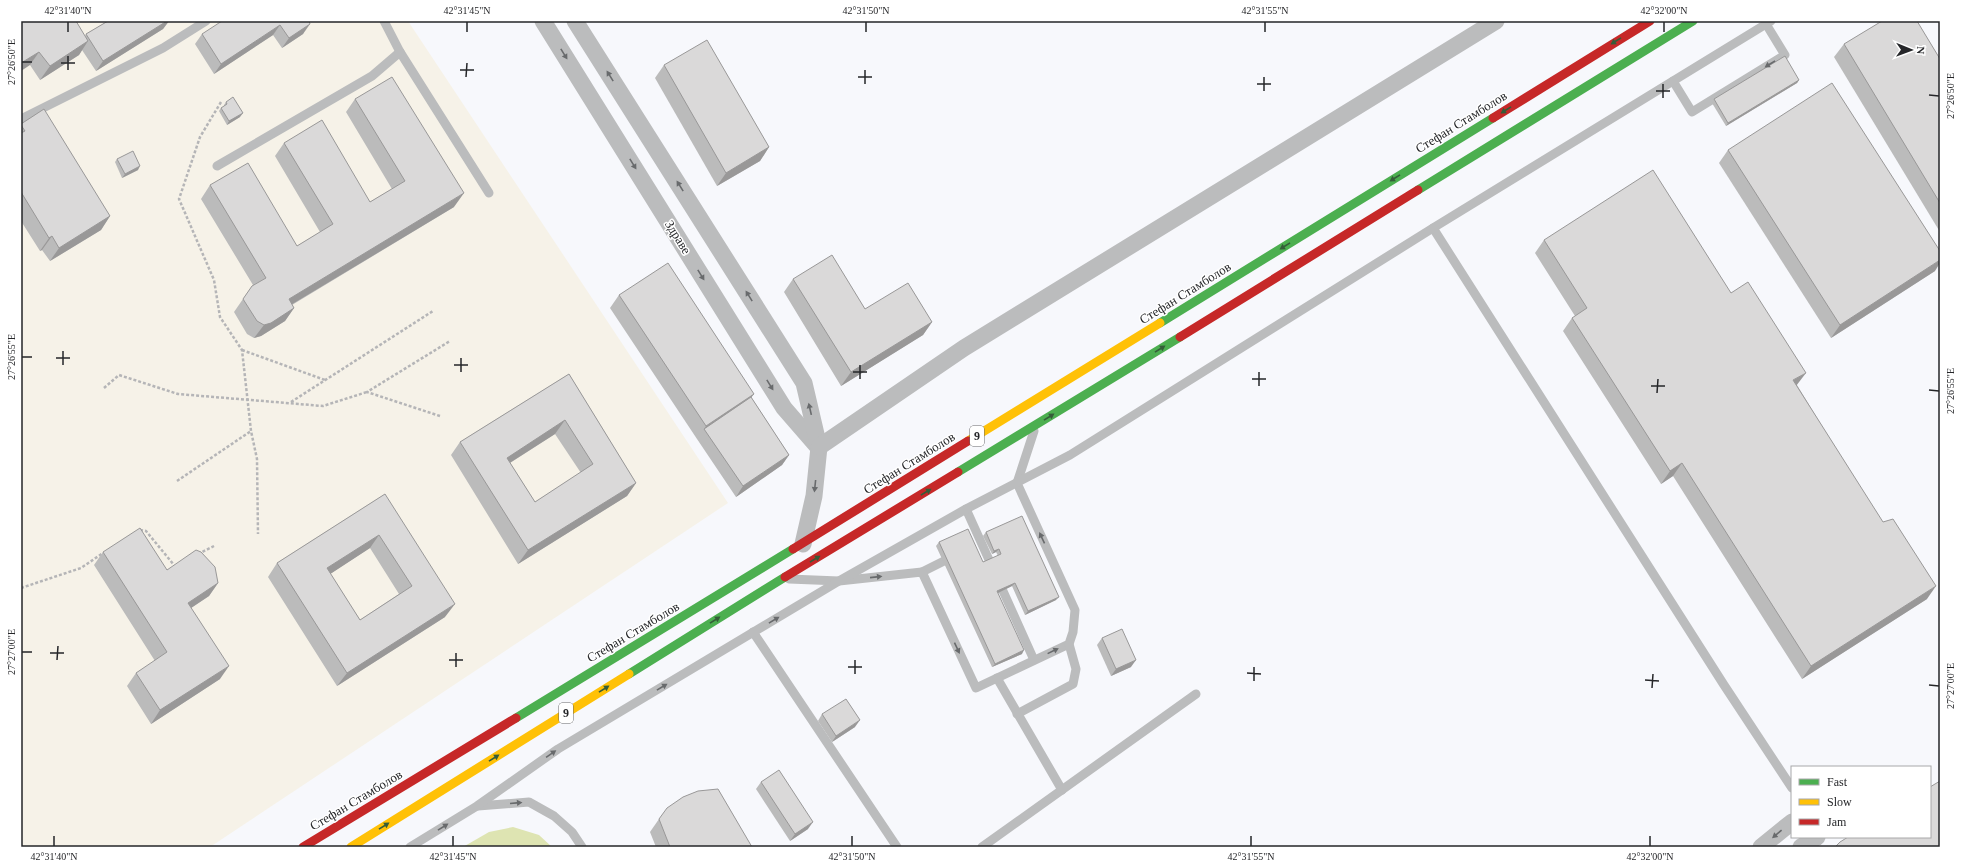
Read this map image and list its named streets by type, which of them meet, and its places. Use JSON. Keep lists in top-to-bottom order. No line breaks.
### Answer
{"streets":{"highway":["Стефан Стамболов","9"],"street":["Здраве"]},"legend":["Fast","Slow","Jam"],"north":"right","coordinates":["42°31'40\"N","42°31'45\"N","42°31'50\"N","42°31'55\"N","42°32'00\"N","27°26'50\"E","27°26'55\"E","27°27'00\"E"]}
